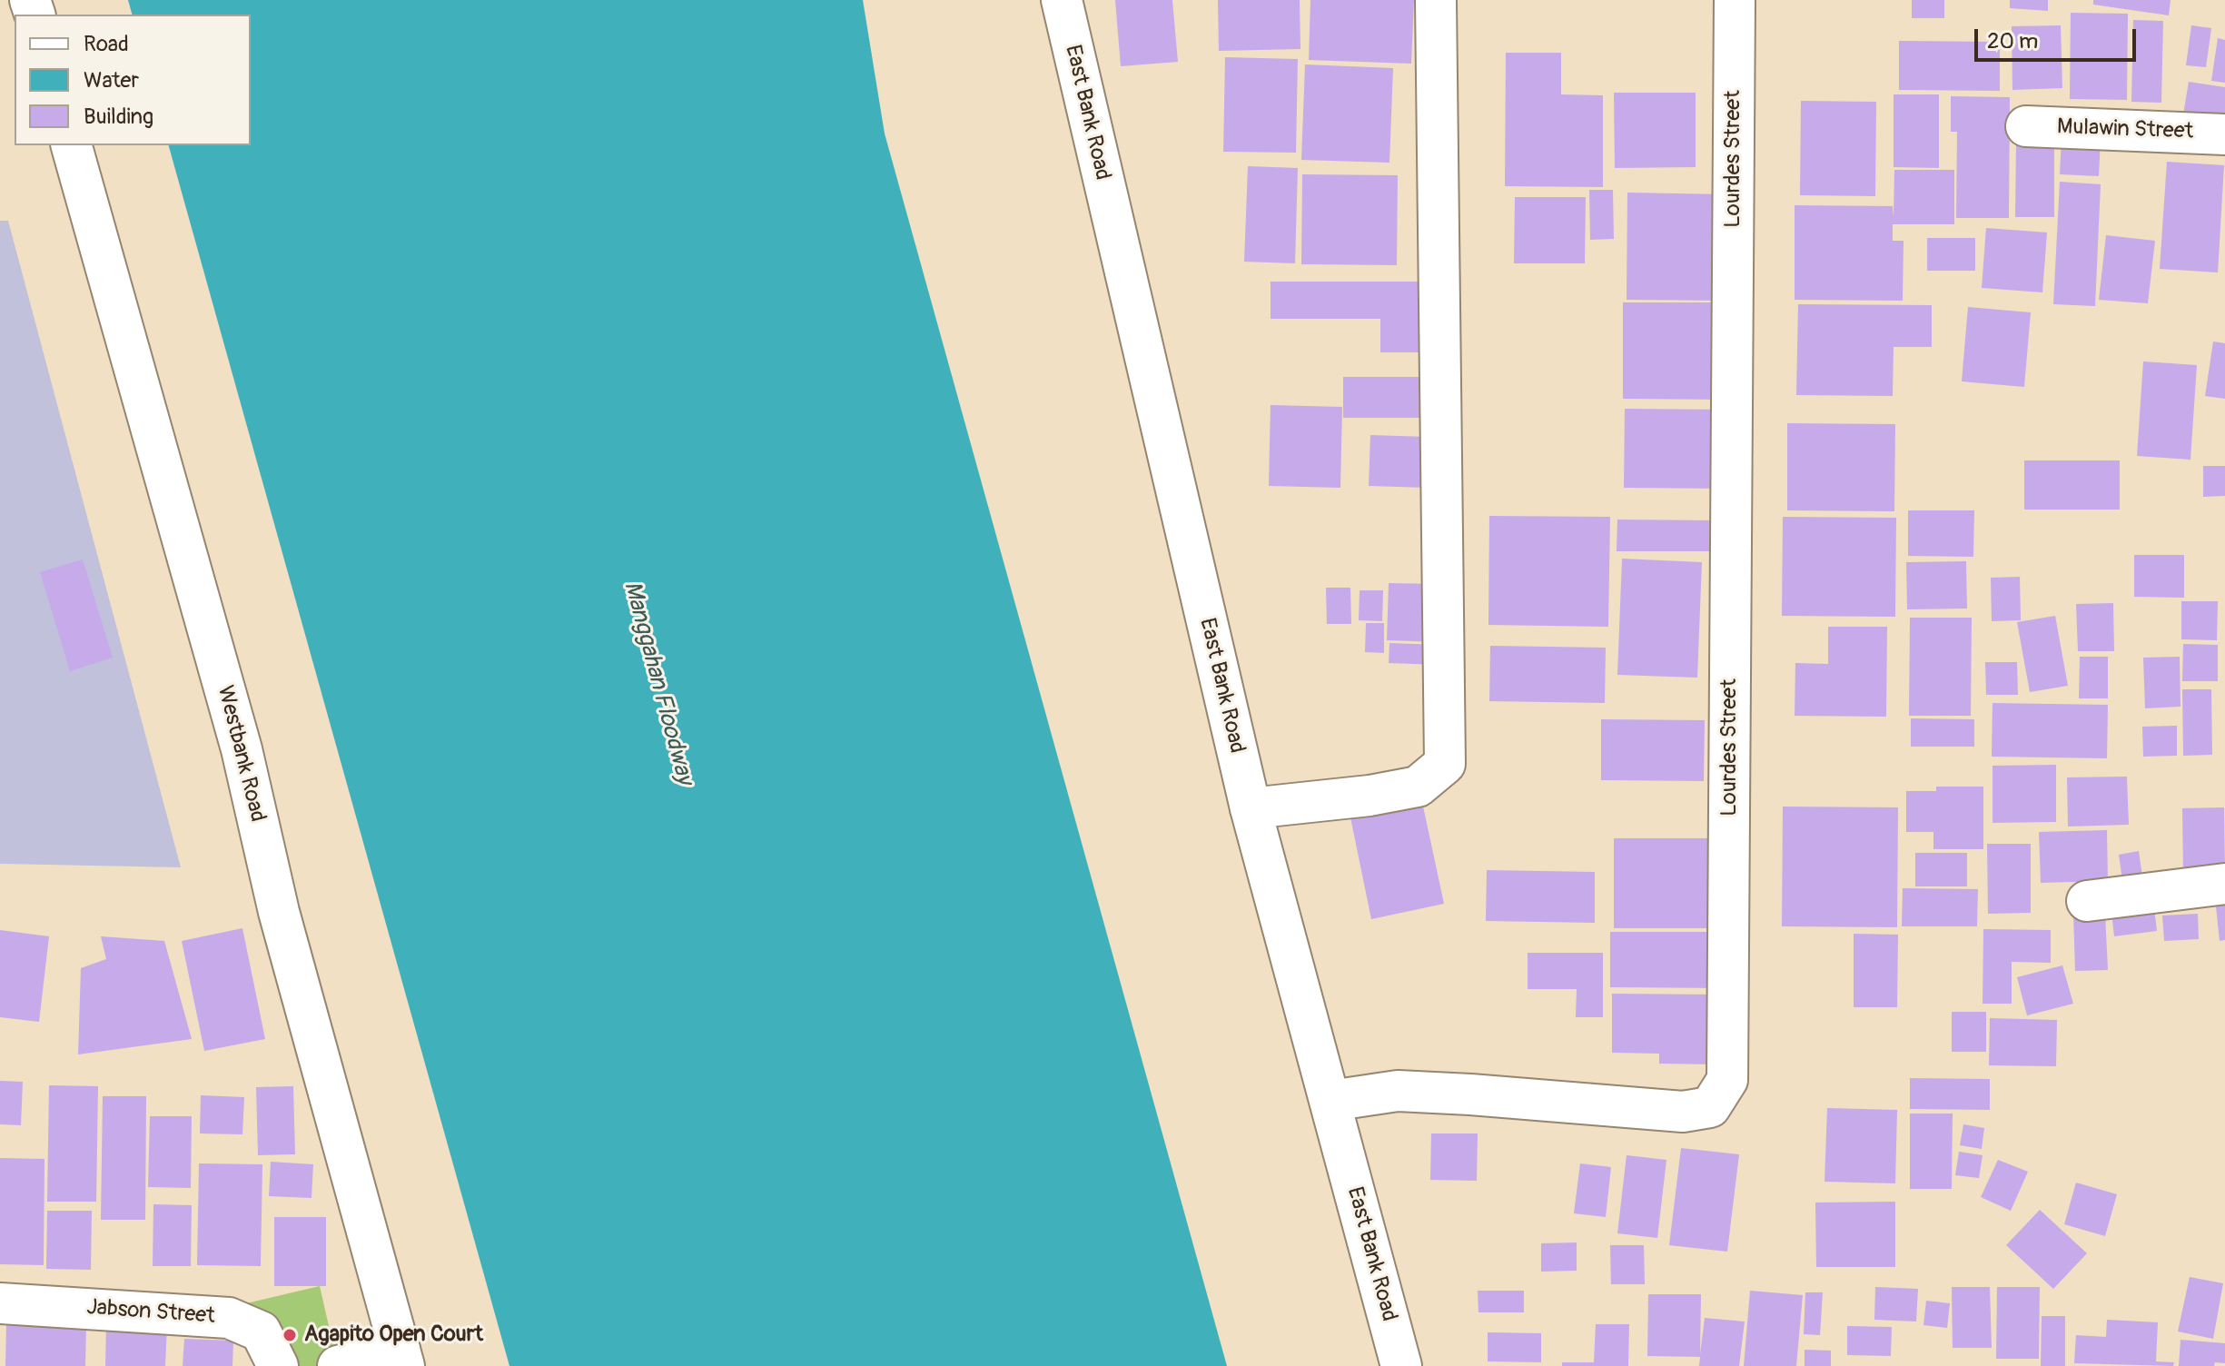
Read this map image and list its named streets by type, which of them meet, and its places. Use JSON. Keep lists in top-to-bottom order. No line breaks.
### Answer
{"streets":{"street":["East Bank Road","Mulawin Street","Lourdes Street","Westbank Road","Jabson Street"]},"crossings":[["East Bank Road","Lourdes Street"]],"water":["Manggahan Floodway"],"places":["Agapito Open Court"],"legend":["Road","Water","Building"],"scale_bar":"20 m"}
